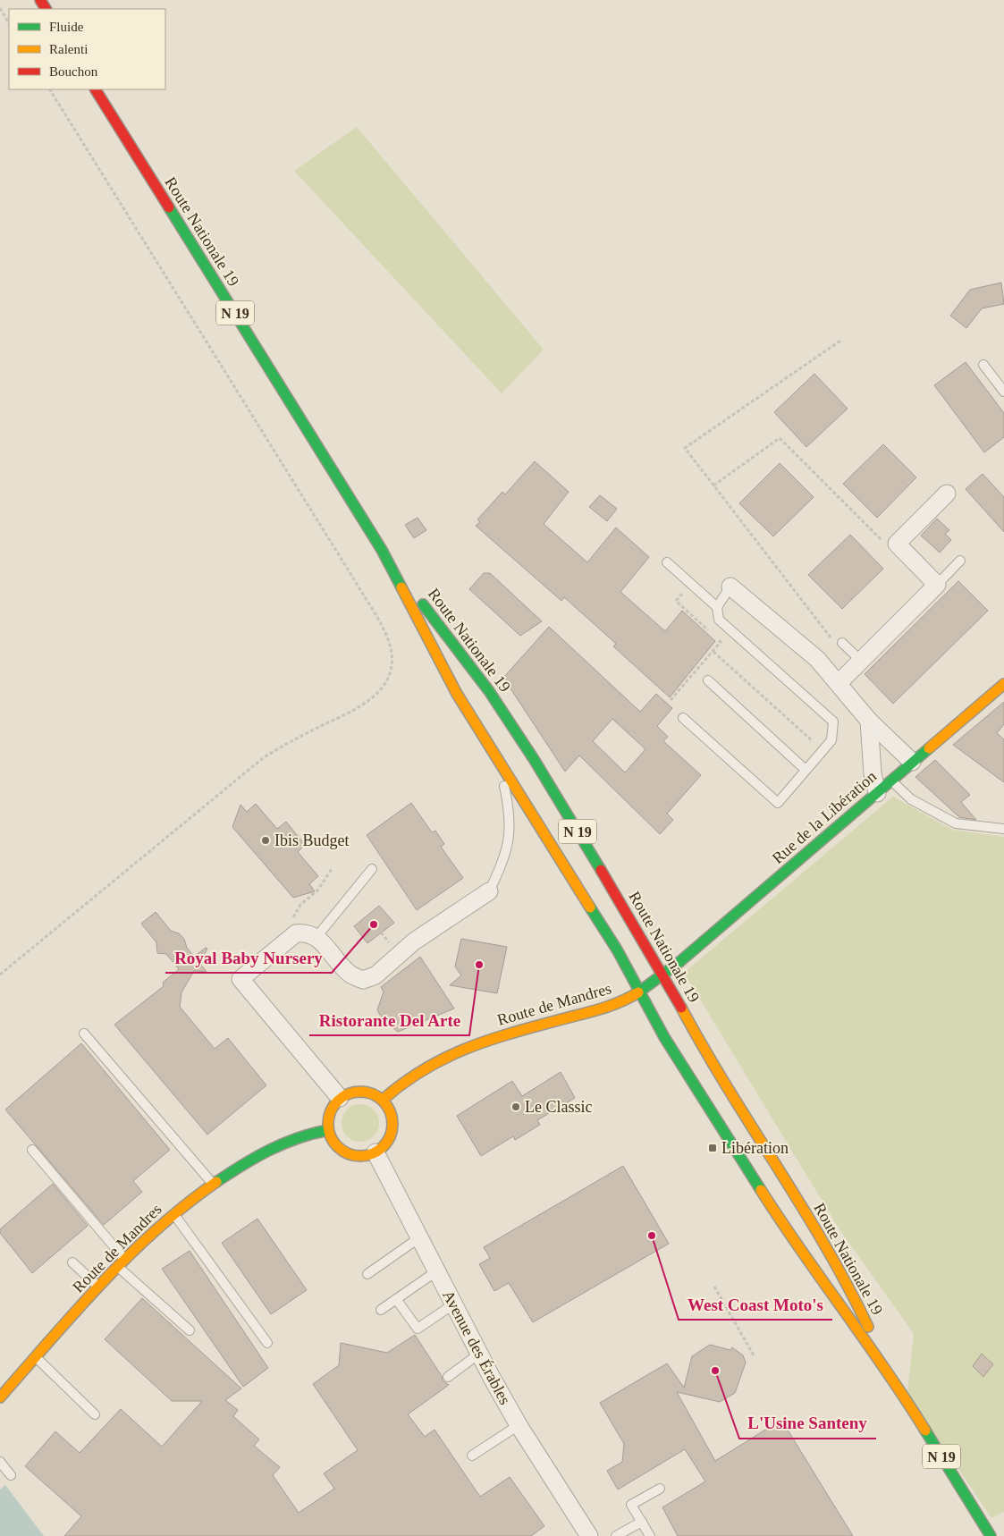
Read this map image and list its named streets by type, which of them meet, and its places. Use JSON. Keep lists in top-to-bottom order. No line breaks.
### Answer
{"streets":{"main road":["Route Nationale 19","N 19","Rue de la Libération","Route de Mandres"],"street":["Avenue des Érables"]},"crossings":[["Route Nationale 19","Rue de la Libération"],["Route Nationale 19","Route de Mandres"],["Rue de la Libération","Route de Mandres"],["Route de Mandres","Avenue des Érables"]],"places":{"other":["Ibis Budget","Royal Baby Nursery","Ristorante Del Arte","Le Classic","West Coast Moto's","L'Usine Santeny"],"transit":["Libération"]},"legend":["Fluide","Ralenti","Bouchon"]}
